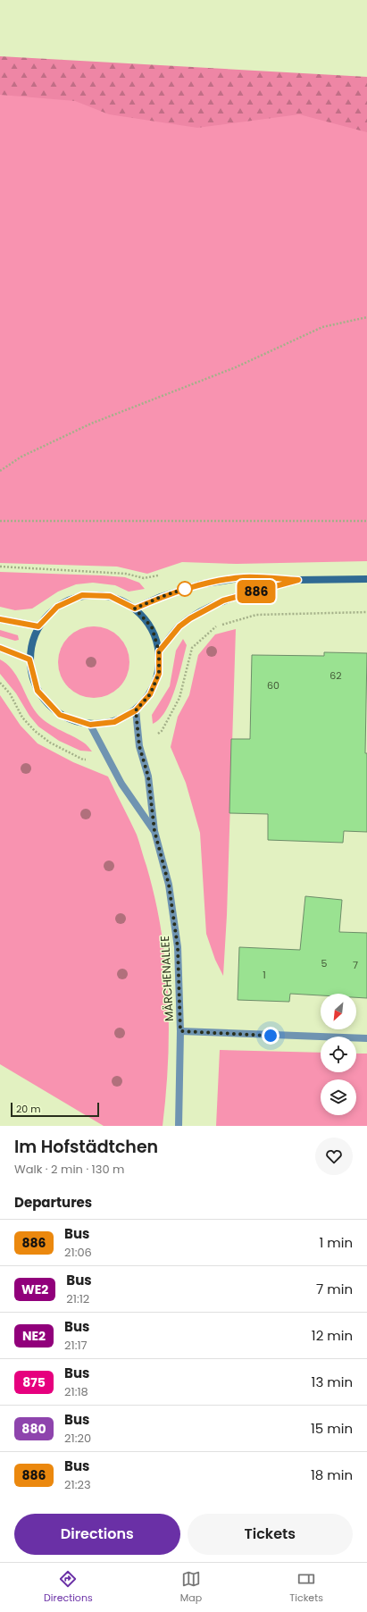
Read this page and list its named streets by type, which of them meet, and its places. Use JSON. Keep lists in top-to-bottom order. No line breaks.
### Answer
{"streets":{"street":["MÄRCHENALLEE"]},"lines":["bus line 886"],"house_numbers":["62","60","5","7","1"],"scale_bar":"20 m","north":"bottom left","page":{"on_map":"886","scale":"20 m","heading":[["Im Hofstädtchen","Walk · 2 min · 130 m"],"Departures"],"list":[{"mark":"886","name":"Bus","note":"21:06","value":"1 min"},{"mark":"WE2","name":"Bus","note":"21:12","value":"7 min"},{"mark":"NE2","name":"Bus","note":"21:17","value":"12 min"},{"mark":"875","name":"Bus","note":"21:18","value":"13 min"},{"mark":"880","name":"Bus","note":"21:20","value":"15 min"},{"mark":"886","name":"Bus","note":"21:23","value":"18 min"}],"buttons":["Directions","Tickets"],"tabs":["Directions","Map","Tickets"]}}
